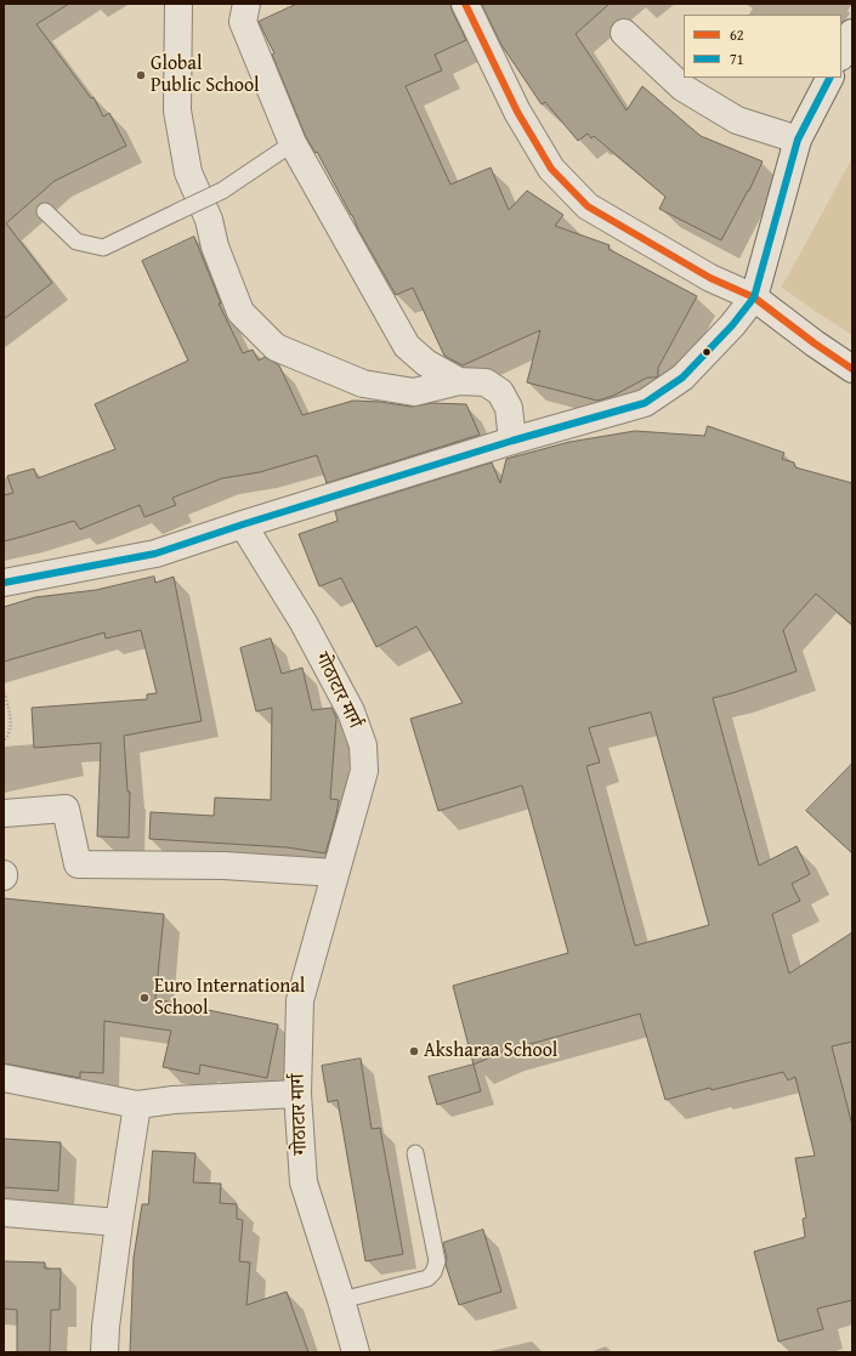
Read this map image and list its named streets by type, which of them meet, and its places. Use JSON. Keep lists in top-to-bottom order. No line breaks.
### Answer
{"streets":{"street":["गोठाटार मार्ग"]},"places":["Global Public School","Euro International School","Aksharaa School"],"lines":["transit line 62","transit line 71"],"legend":["62","71"]}
